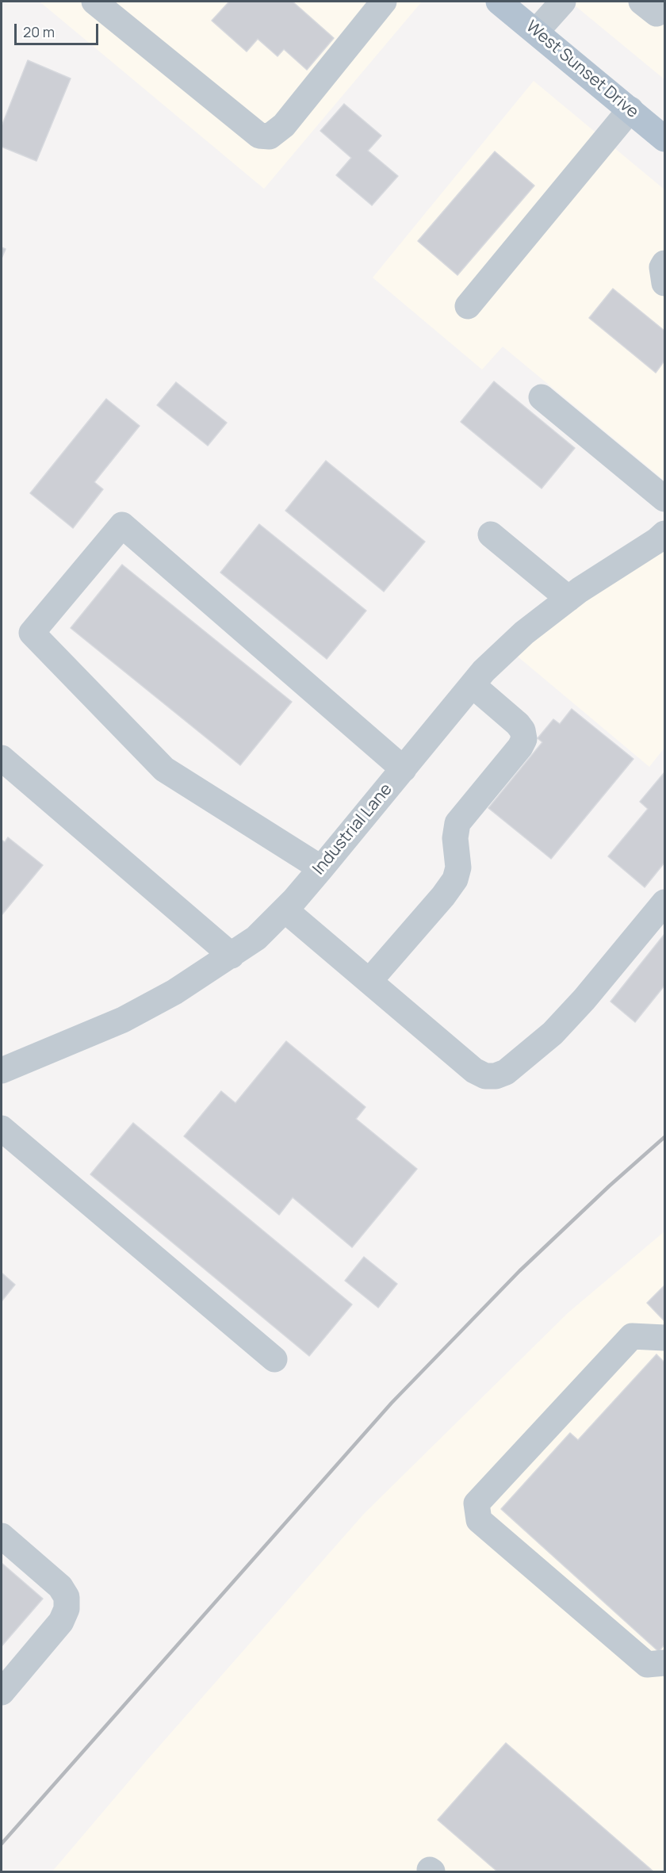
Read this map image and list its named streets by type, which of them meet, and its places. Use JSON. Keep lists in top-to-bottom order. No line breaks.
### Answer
{"streets":{"main road":["West Sunset Drive"],"street":["Industrial Lane"]},"scale_bar":"20 m"}
